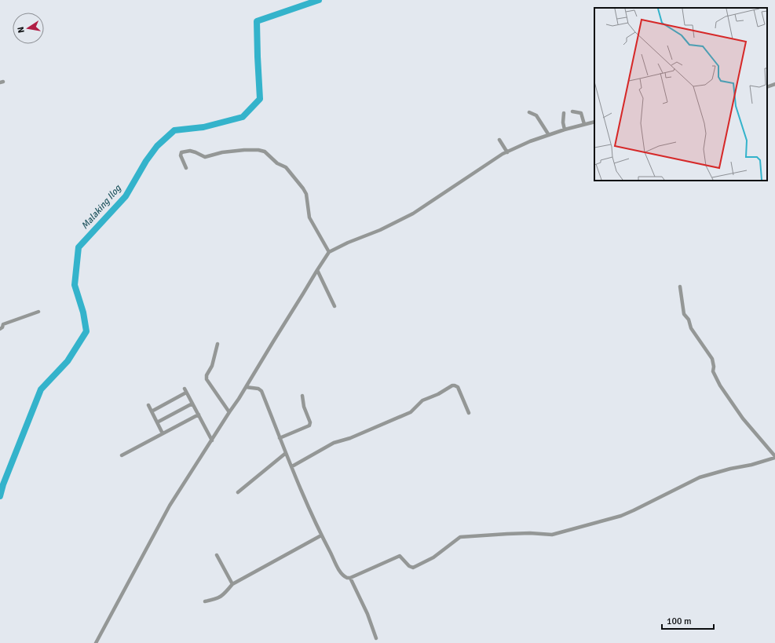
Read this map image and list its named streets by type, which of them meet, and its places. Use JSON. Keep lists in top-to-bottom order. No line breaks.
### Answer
{"water":["Malaking Ilog"],"scale_bar":"100 m","north":"left"}
